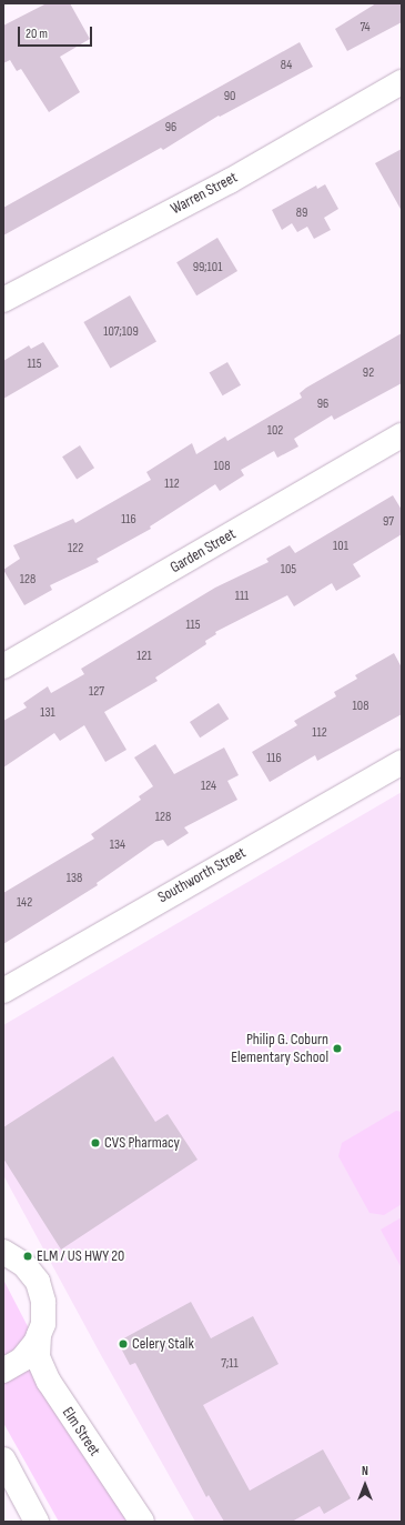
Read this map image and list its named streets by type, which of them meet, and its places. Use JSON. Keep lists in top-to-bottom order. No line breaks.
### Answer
{"streets":{"street":["Warren Street","Garden Street","Southworth Street","Elm Street"]},"places":["Philip G. Coburn Elementary School","CVS Pharmacy","ELM / US HWY 20","Celery Stalk"],"house_numbers":["74","84","90","96","89","99;101","107;109","115","92","96","102","108","112","116","97","101","122","105","128","111","115","121","127","108","131","112","116","124","128","134","138","142","7;11"],"scale_bar":"20 m","north":"top"}
